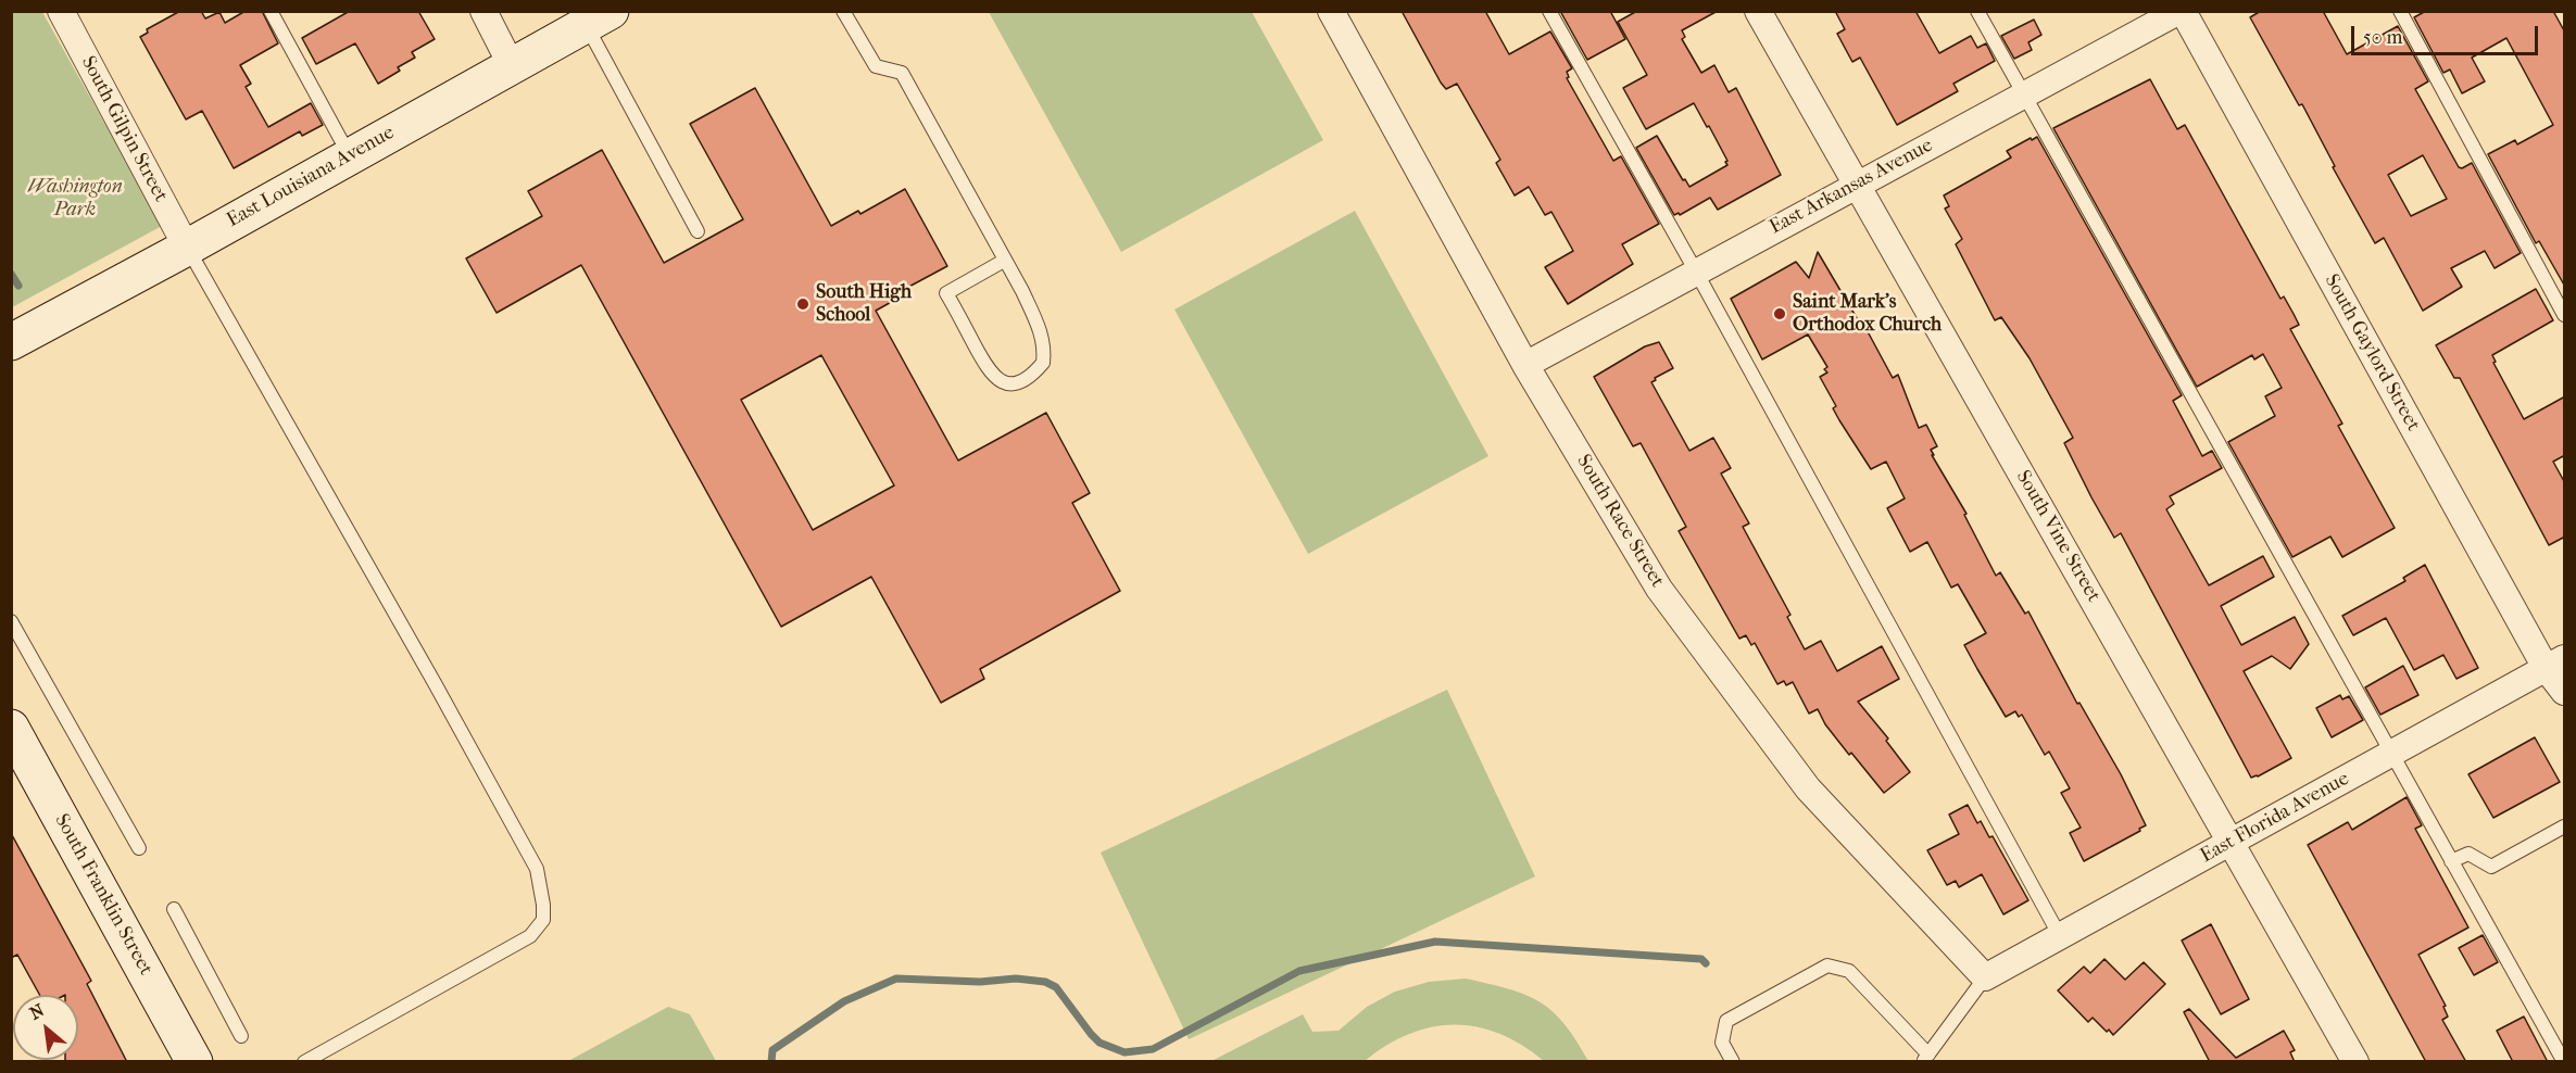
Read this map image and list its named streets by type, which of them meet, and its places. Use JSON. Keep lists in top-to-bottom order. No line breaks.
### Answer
{"streets":{"street":["South Gilpin Street","East Louisiana Avenue","East Arkansas Avenue","South Gaylord Street","South Race Street","South Vine Street","East Florida Avenue","South Franklin Street"]},"crossings":[["South Gilpin Street","East Louisiana Avenue"],["East Arkansas Avenue","South Gaylord Street"],["East Arkansas Avenue","South Race Street"],["East Arkansas Avenue","South Vine Street"],["South Gaylord Street","East Florida Avenue"],["South Race Street","East Florida Avenue"],["South Vine Street","East Florida Avenue"]],"parks":["Washington Park"],"places":["South High School","Saint Mark's Orthodox Church"],"scale_bar":"50 m","north":"top left"}
